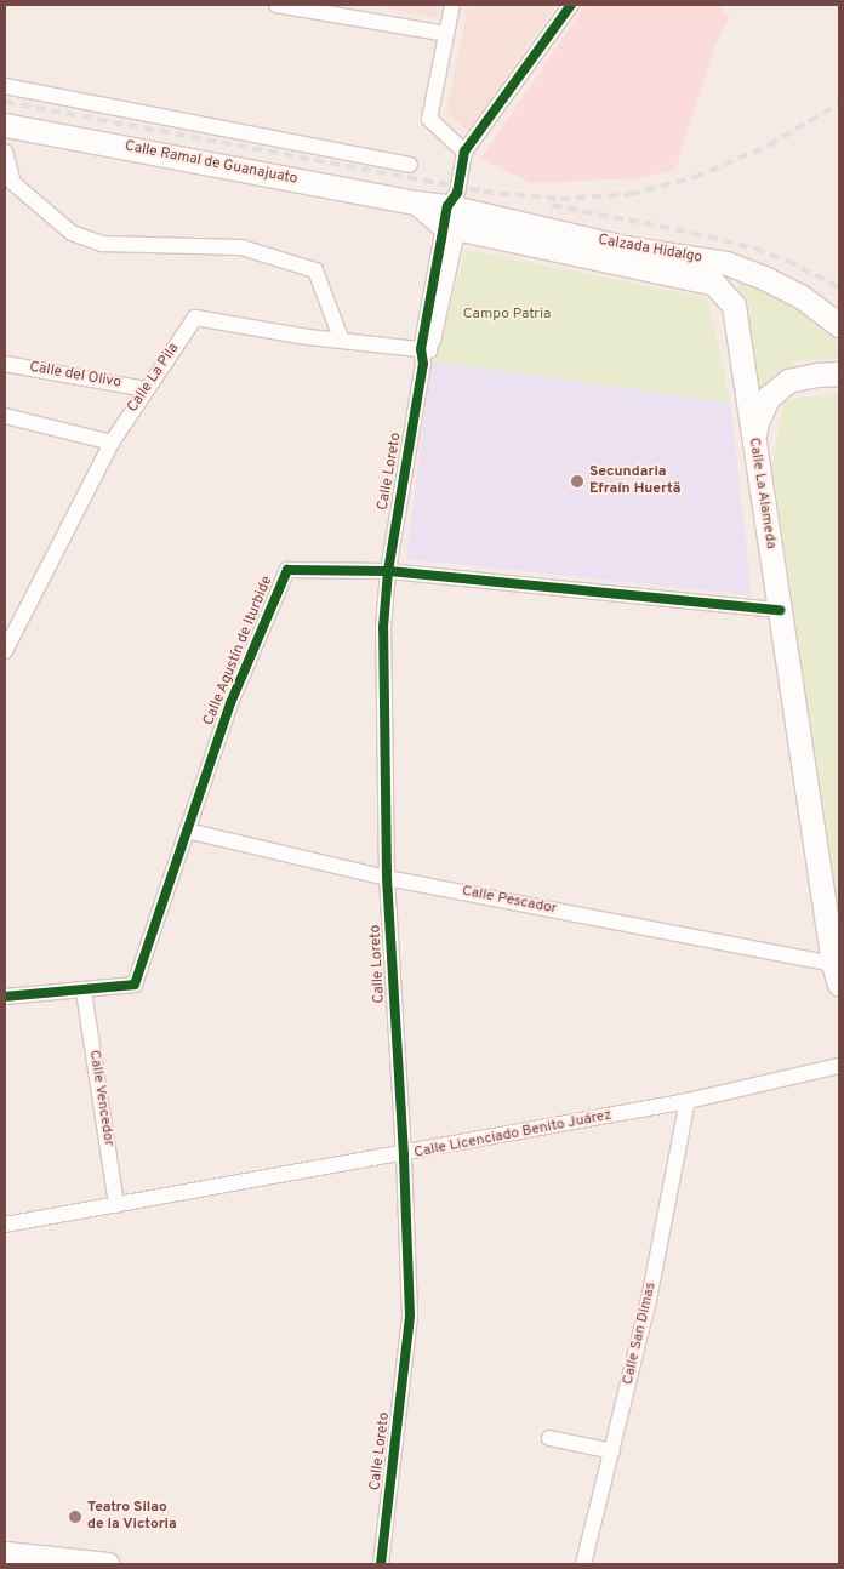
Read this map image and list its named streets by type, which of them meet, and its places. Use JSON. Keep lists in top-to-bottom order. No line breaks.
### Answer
{"streets":{"street":["Calle Ramal de Guanajuato","Calzada Hidalgo","Calle del Olivo","Calle La Pila","Calle Loreto","Calle La Alameda","Calle Agustín de Iturbide","Calle Pescador","Calle Vencedor","Calle Licenciado Benito Juárez","Calle San Dimas"]},"crossings":[["Calle Ramal de Guanajuato","Calzada Hidalgo"],["Calle Ramal de Guanajuato","Calle Loreto"],["Calzada Hidalgo","Calle Loreto"],["Calle del Olivo","Calle La Pila"],["Calle La Pila","Calle Loreto"],["Calle Loreto","Calle Agustín de Iturbide"],["Calle Loreto","Calle Pescador"],["Calle Loreto","Calle Licenciado Benito Juárez"],["Calle La Alameda","Calle Agustín de Iturbide"],["Calle La Alameda","Calle Pescador"],["Calle Agustín de Iturbide","Calle Pescador"],["Calle Agustín de Iturbide","Calle Vencedor"],["Calle Vencedor","Calle Licenciado Benito Juárez"],["Calle Licenciado Benito Juárez","Calle San Dimas"]],"parks":["Campo Patria"],"places":["Secundaria ¨Efraín Huerta¨","Teatro Silao de la Victoria"]}
